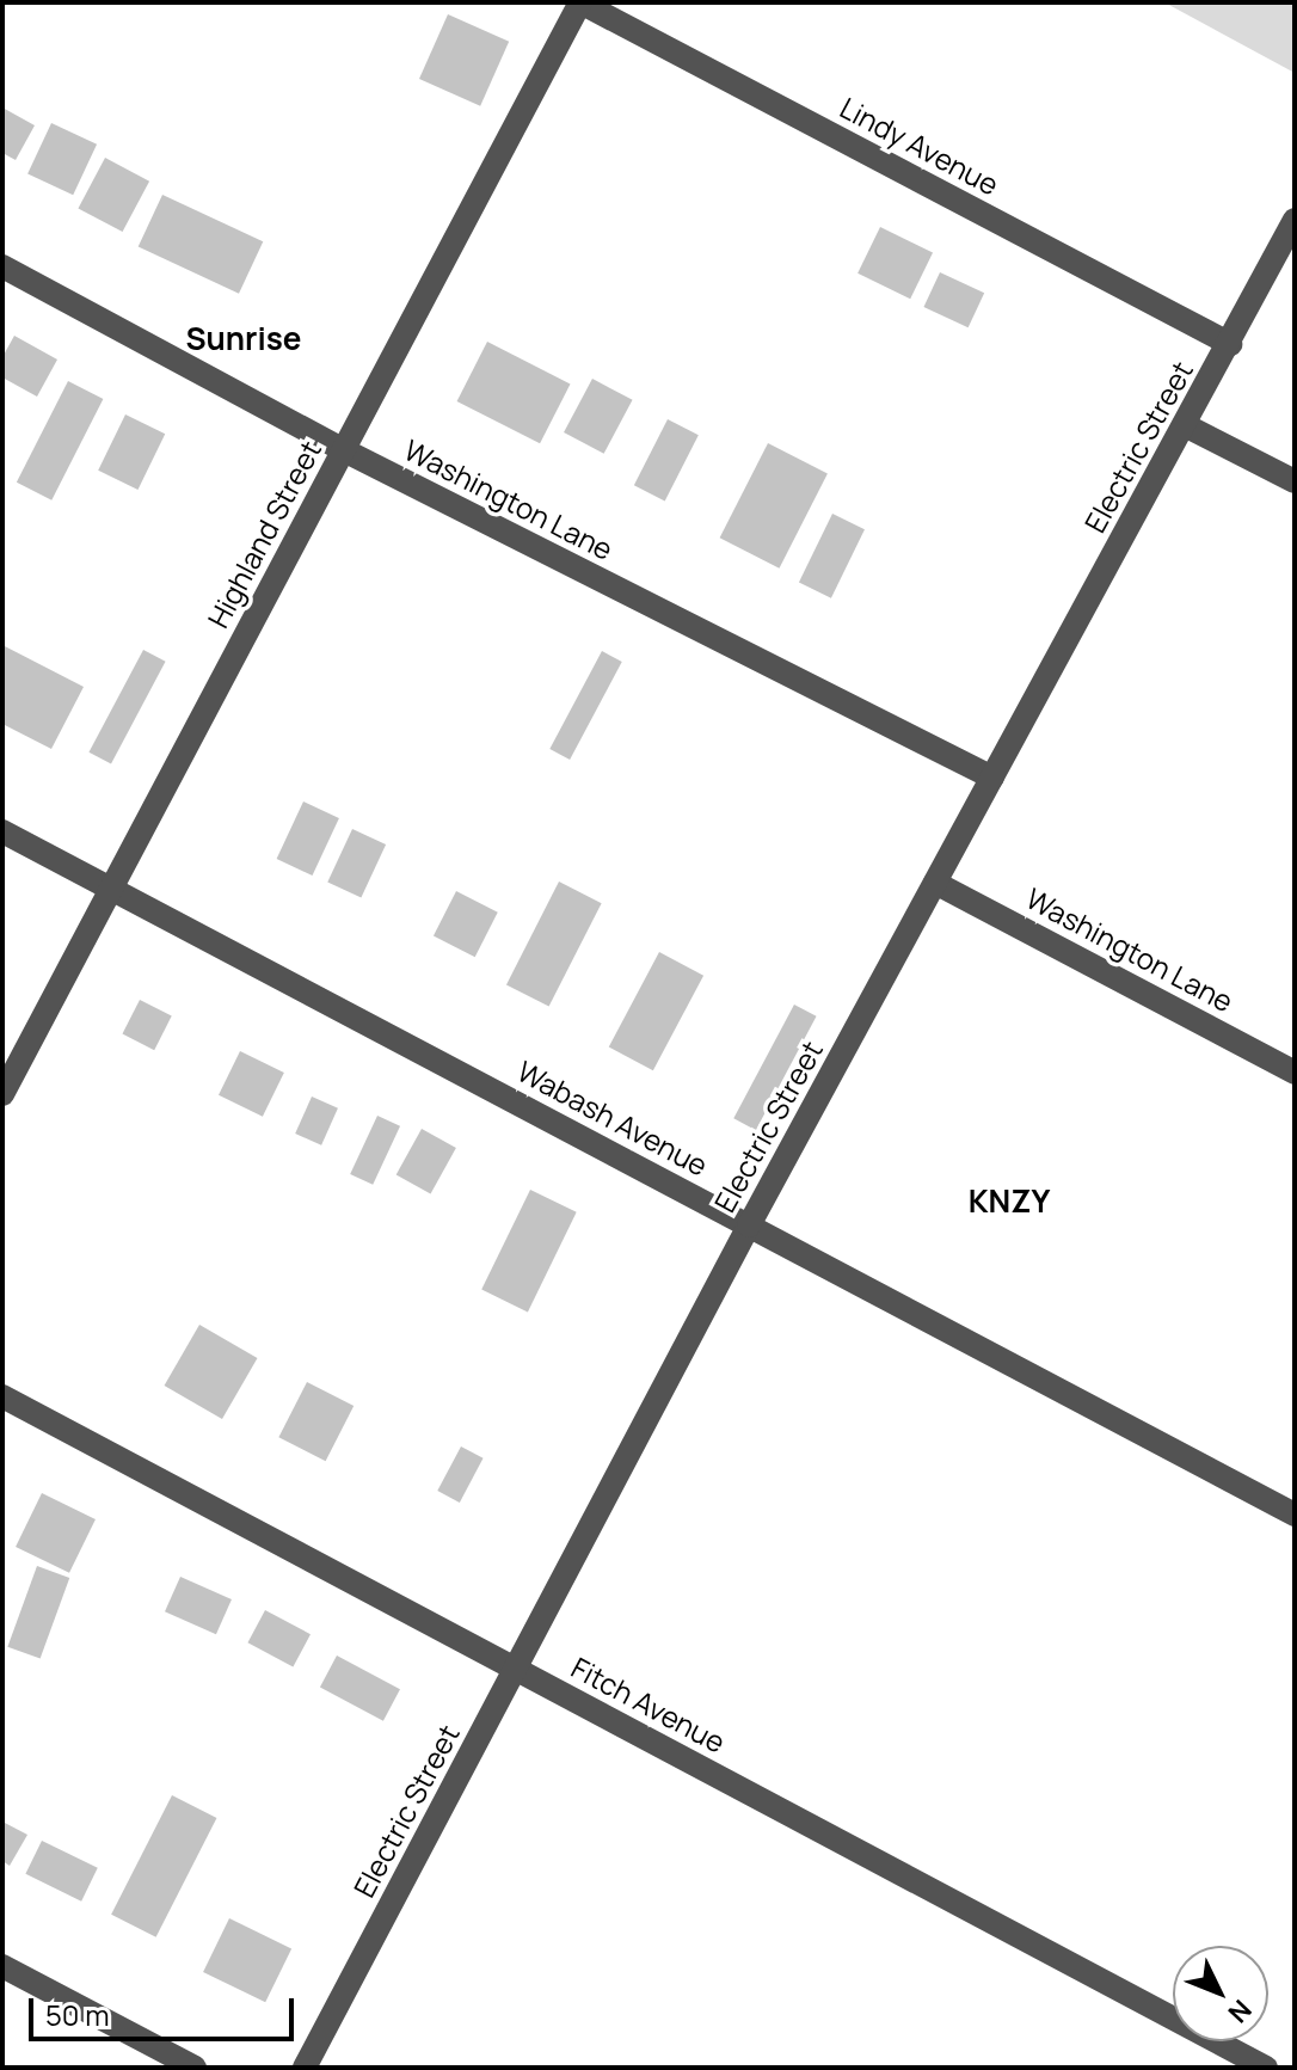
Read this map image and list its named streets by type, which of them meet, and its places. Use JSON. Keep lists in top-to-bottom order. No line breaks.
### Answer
{"streets":{"street":["Lindy Avenue","Electric Street","Washington Lane","Highland Street","Wabash Avenue","Fitch Avenue"]},"crossings":[["Lindy Avenue","Electric Street"],["Lindy Avenue","Highland Street"],["Electric Street","Washington Lane"],["Electric Street","Wabash Avenue"],["Electric Street","Fitch Avenue"],["Washington Lane","Highland Street"],["Highland Street","Wabash Avenue"]],"districts":["Sunrise","KNZY"],"scale_bar":"50 m","north":"bottom right"}
